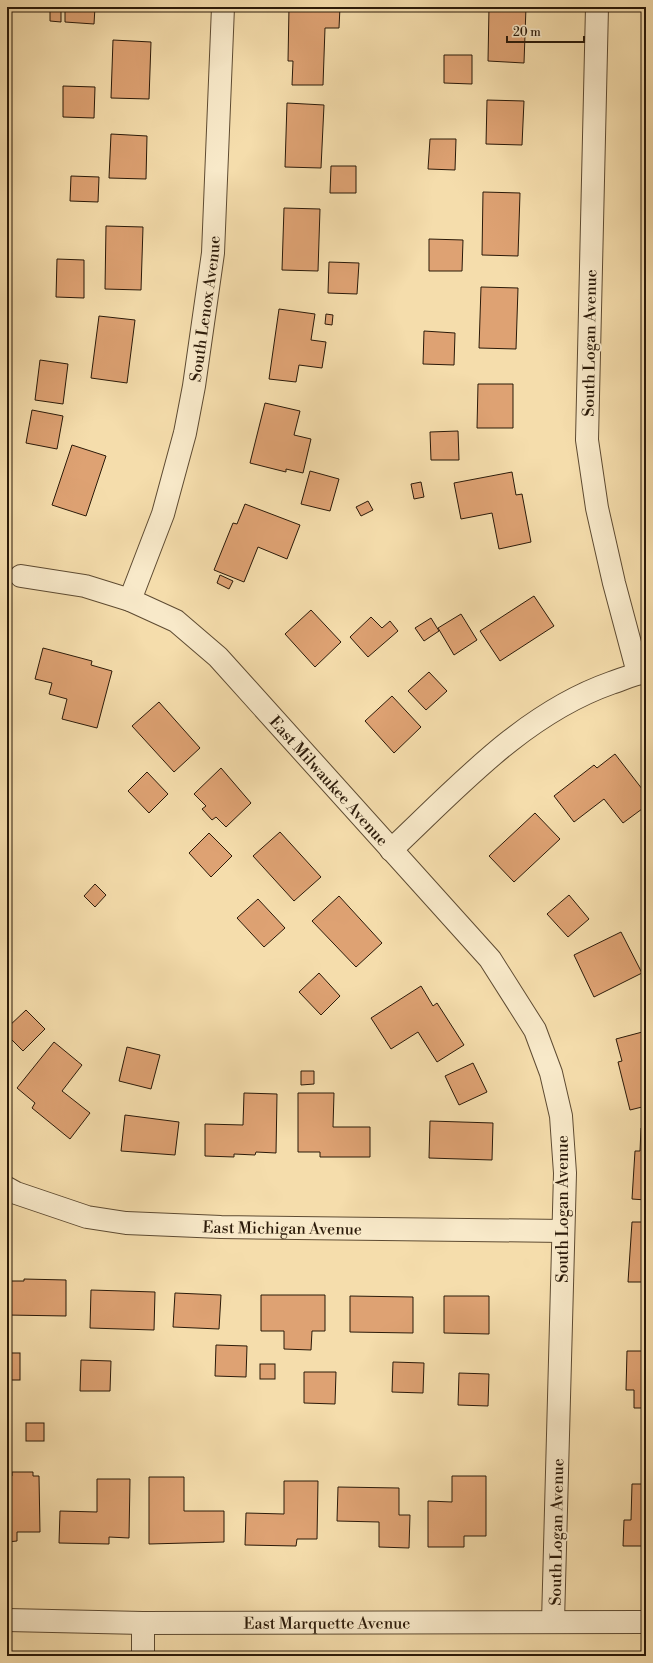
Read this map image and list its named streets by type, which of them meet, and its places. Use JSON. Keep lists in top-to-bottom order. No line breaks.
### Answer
{"streets":{"street":["South Lenox Avenue","South Logan Avenue","East Milwaukee Avenue","East Michigan Avenue","East Marquette Avenue"]},"crossings":[["South Lenox Avenue","East Milwaukee Avenue"],["South Logan Avenue","East Milwaukee Avenue"],["South Logan Avenue","East Michigan Avenue"],["South Logan Avenue","East Marquette Avenue"]],"scale_bar":"20 m"}
